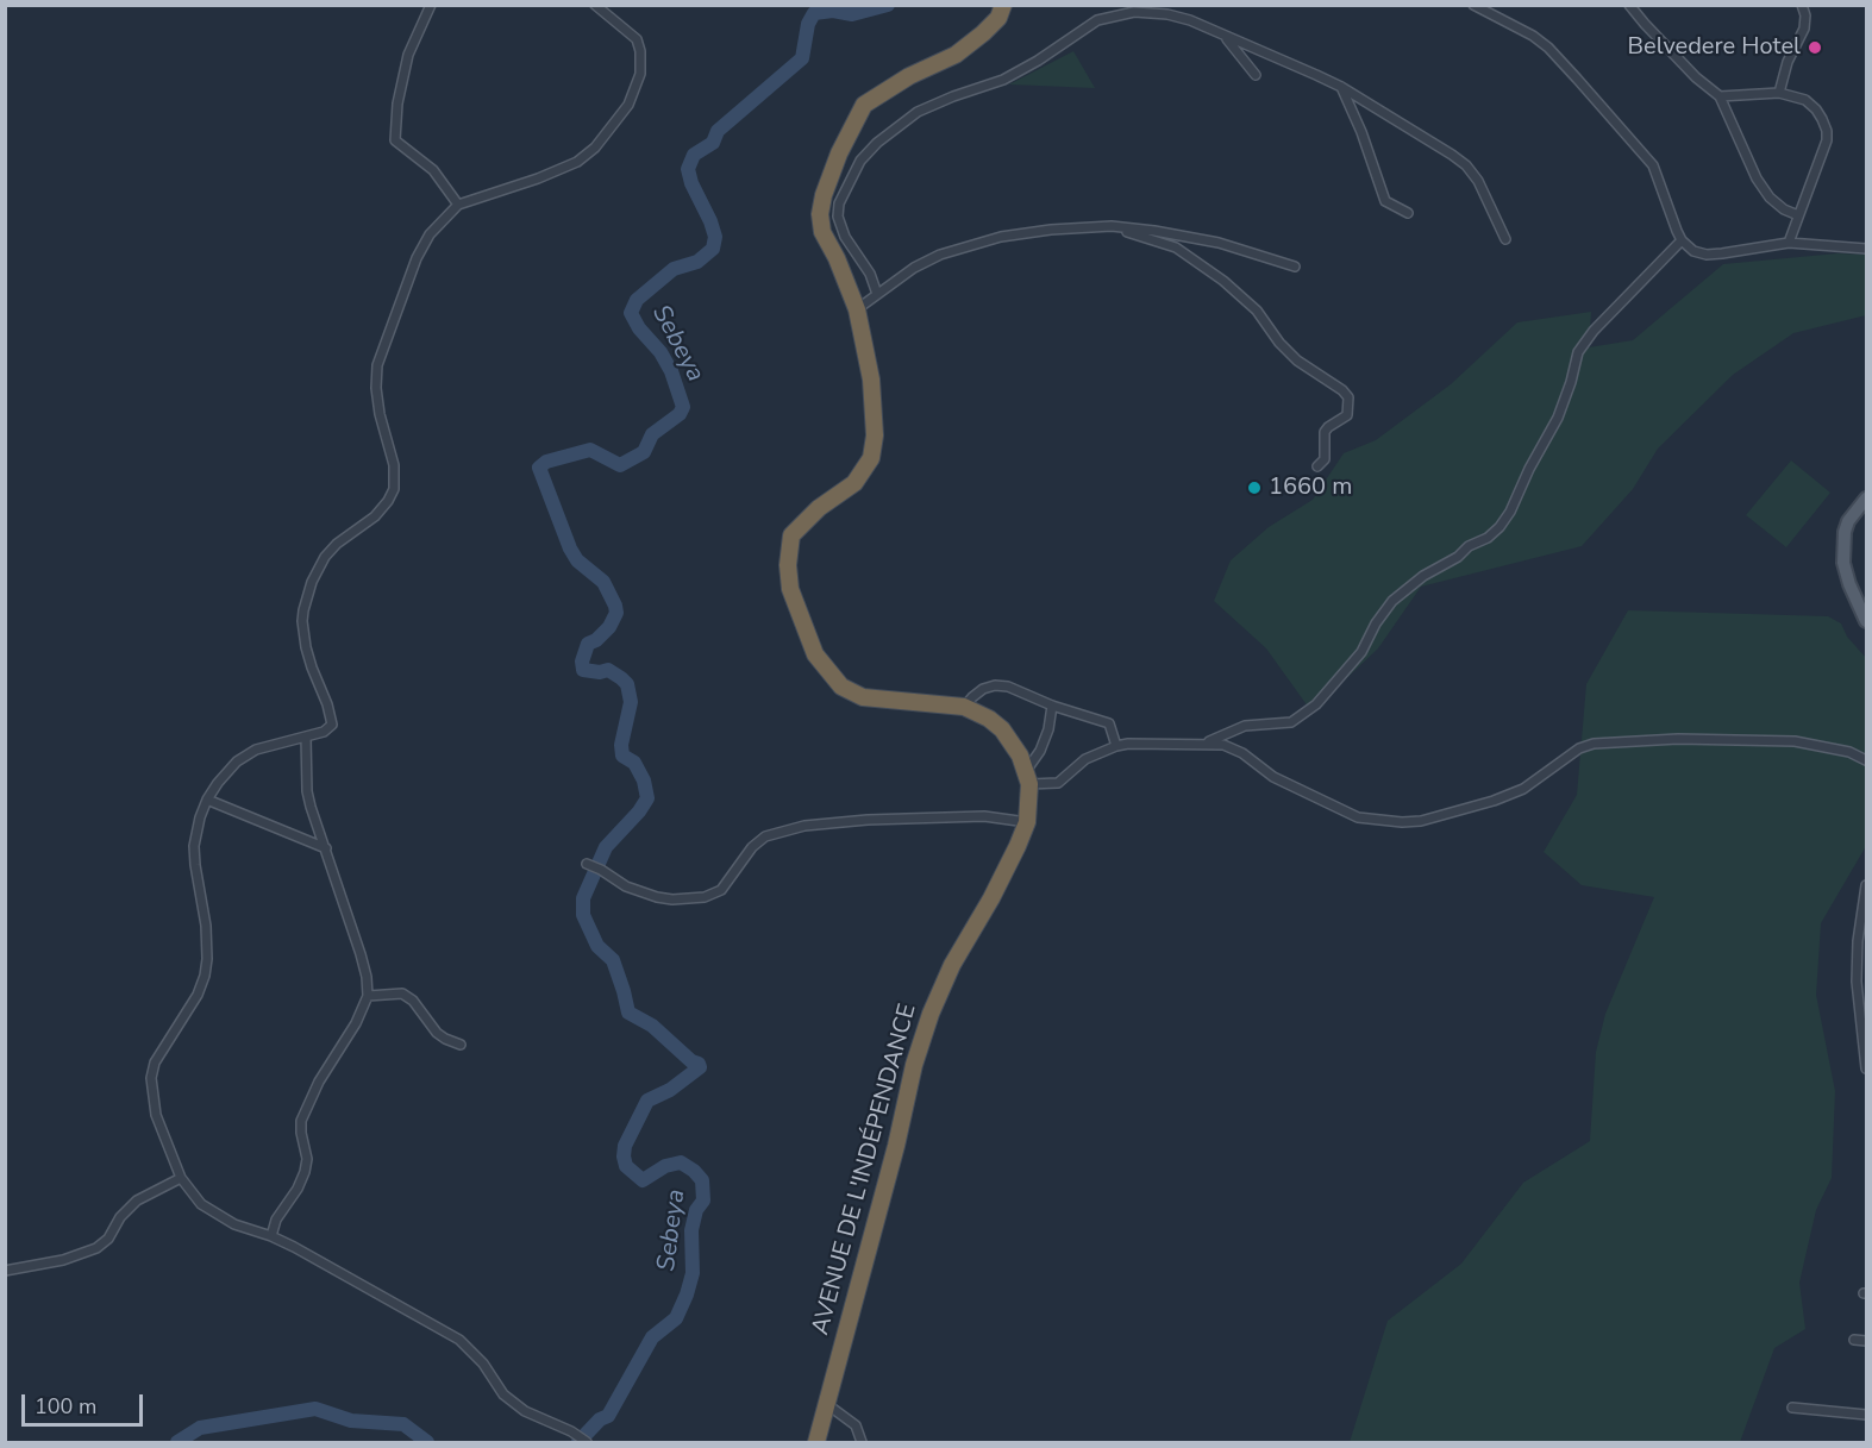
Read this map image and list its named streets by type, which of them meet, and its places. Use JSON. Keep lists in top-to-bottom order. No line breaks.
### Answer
{"streets":{"highway":["AVENUE DE L'INDÉPENDANCE"]},"water":["Sebeya"],"places":["Belvedere Hotel","1660 m"],"scale_bar":"100 m"}
